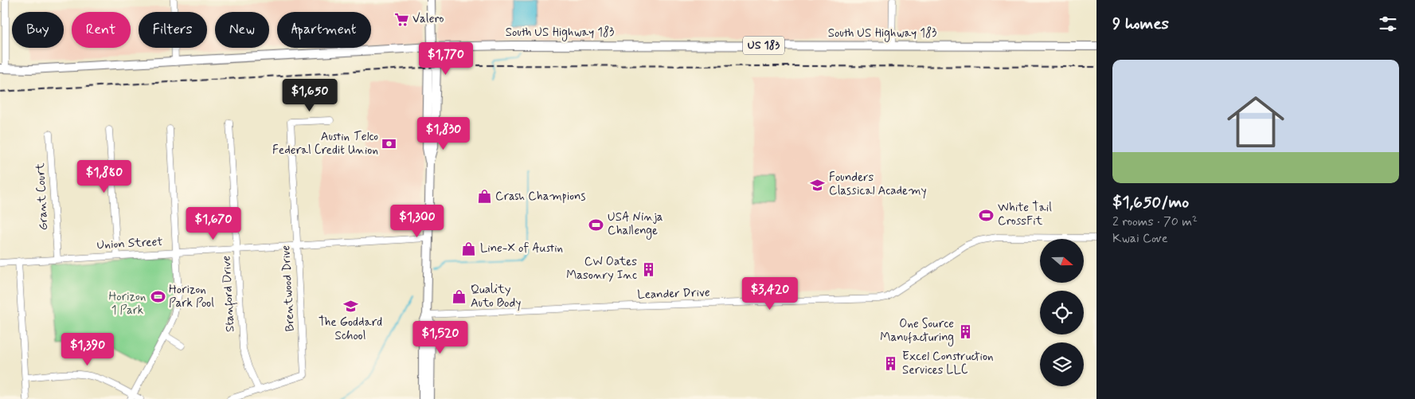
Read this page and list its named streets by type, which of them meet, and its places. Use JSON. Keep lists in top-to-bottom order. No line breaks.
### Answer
{"streets":{"main road":["South US Highway 183","US 183"],"street":["Grant Court","Union Street","Brentwood Drive","Stanford Drive","Leander Drive"]},"crossings":[["Grant Court","Union Street"],["Union Street","Brentwood Drive"],["Union Street","Stanford Drive"],["Brentwood Drive","Stanford Drive"]],"parks":["Horizon 1 Park"],"places":{"supermarket":["Valero"],"bank":["Austin Telco Federal Credit Union"],"school or university":["Founders Classical Academy","The Goddard School"],"shop":["Crash Champions","Line-X of Austin","Quality Auto Body"],"sports":["White Tail CrossFit","USA Ninja Challenge","Horizon Park Pool"],"building":["CW Oates Masonry Inc","One Source Manufacturing","Excel Construction Services LLC"]},"north":"right","page":{"heading":"9 homes","chip":["Buy","Rent","Filters","New","Apartment"],"price":["$1,770","$1,650","$1,830","$1,880","$1,300","$1,670","$3,420","$1,520","$1,390"],"list":[{"name":"$1,650/mo","note":"2 rooms · 70 m² · Kwai Cove"}]}}
